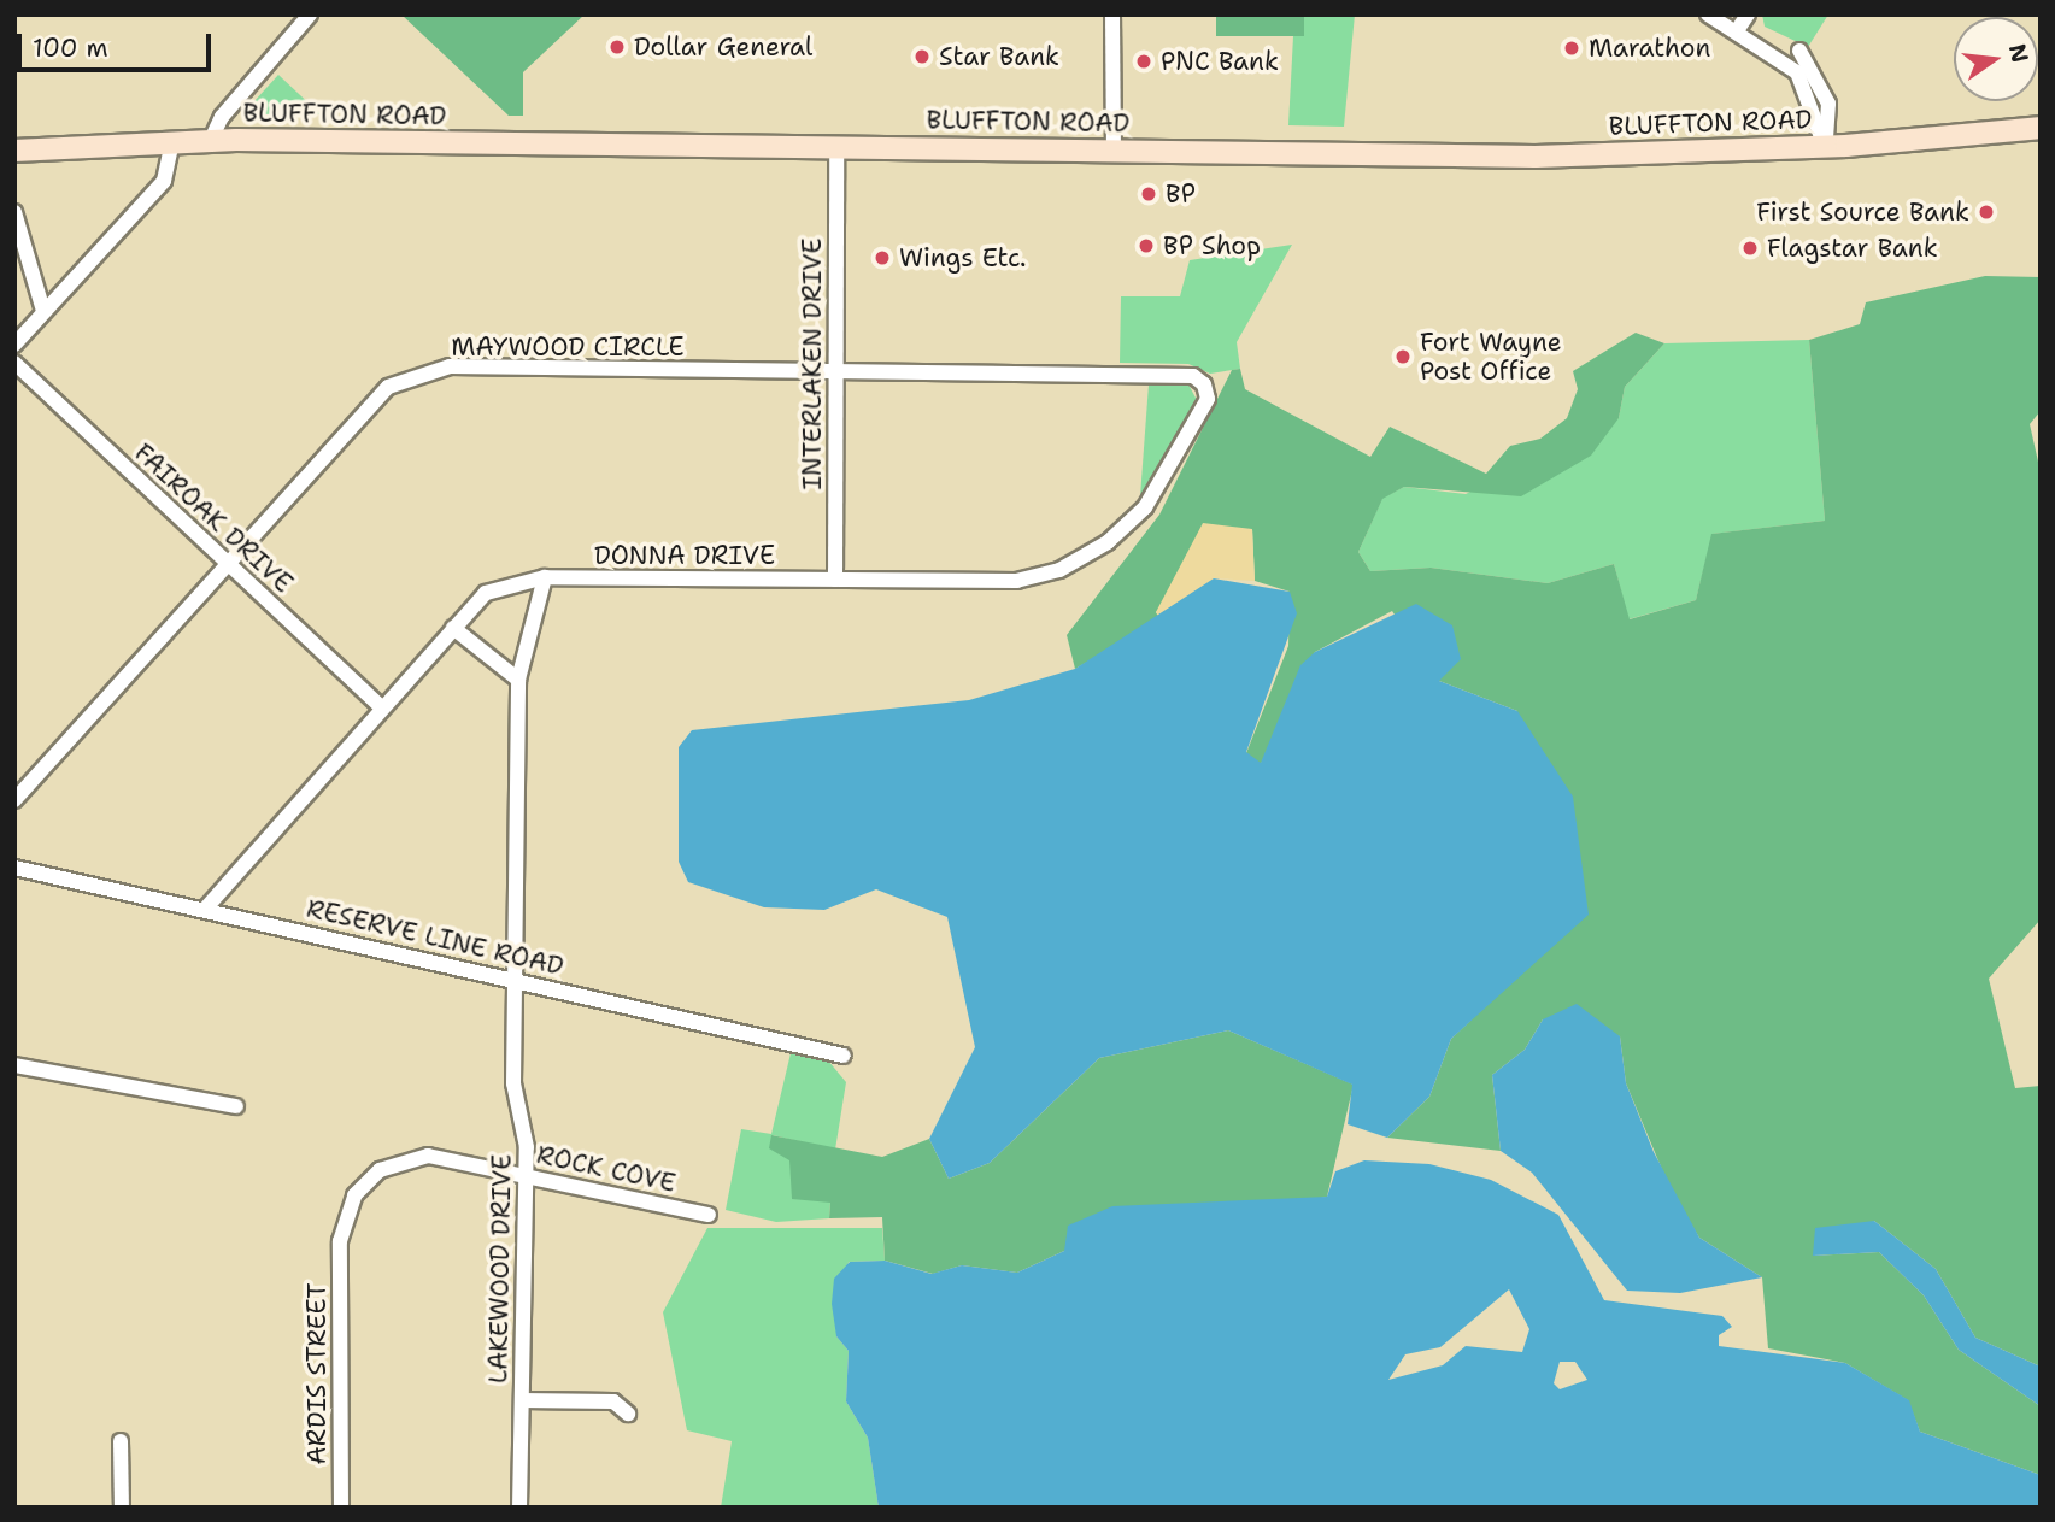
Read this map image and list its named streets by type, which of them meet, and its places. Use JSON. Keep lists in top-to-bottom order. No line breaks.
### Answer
{"streets":{"main road":["BLUFFTON ROAD"],"street":["MAYWOOD CIRCLE","INTERLAKEN DRIVE","FAIROAK DRIVE","DONNA DRIVE","RESERVE LINE ROAD","ROCK COVE","LAKEWOOD DRIVE","ARDIS STREET"]},"crossings":[["BLUFFTON ROAD","INTERLAKEN DRIVE"],["MAYWOOD CIRCLE","INTERLAKEN DRIVE"],["MAYWOOD CIRCLE","FAIROAK DRIVE"],["MAYWOOD CIRCLE","DONNA DRIVE"],["INTERLAKEN DRIVE","DONNA DRIVE"],["FAIROAK DRIVE","DONNA DRIVE"],["DONNA DRIVE","RESERVE LINE ROAD"],["DONNA DRIVE","LAKEWOOD DRIVE"],["RESERVE LINE ROAD","LAKEWOOD DRIVE"],["ROCK COVE","LAKEWOOD DRIVE"],["ROCK COVE","ARDIS STREET"]],"places":["Dollar General","Marathon","Star Bank","PNC Bank","BP","First Source Bank","BP Shop","Flagstar Bank","Wings Etc.","Fort Wayne Post Office"],"scale_bar":"100 m","north":"right"}
